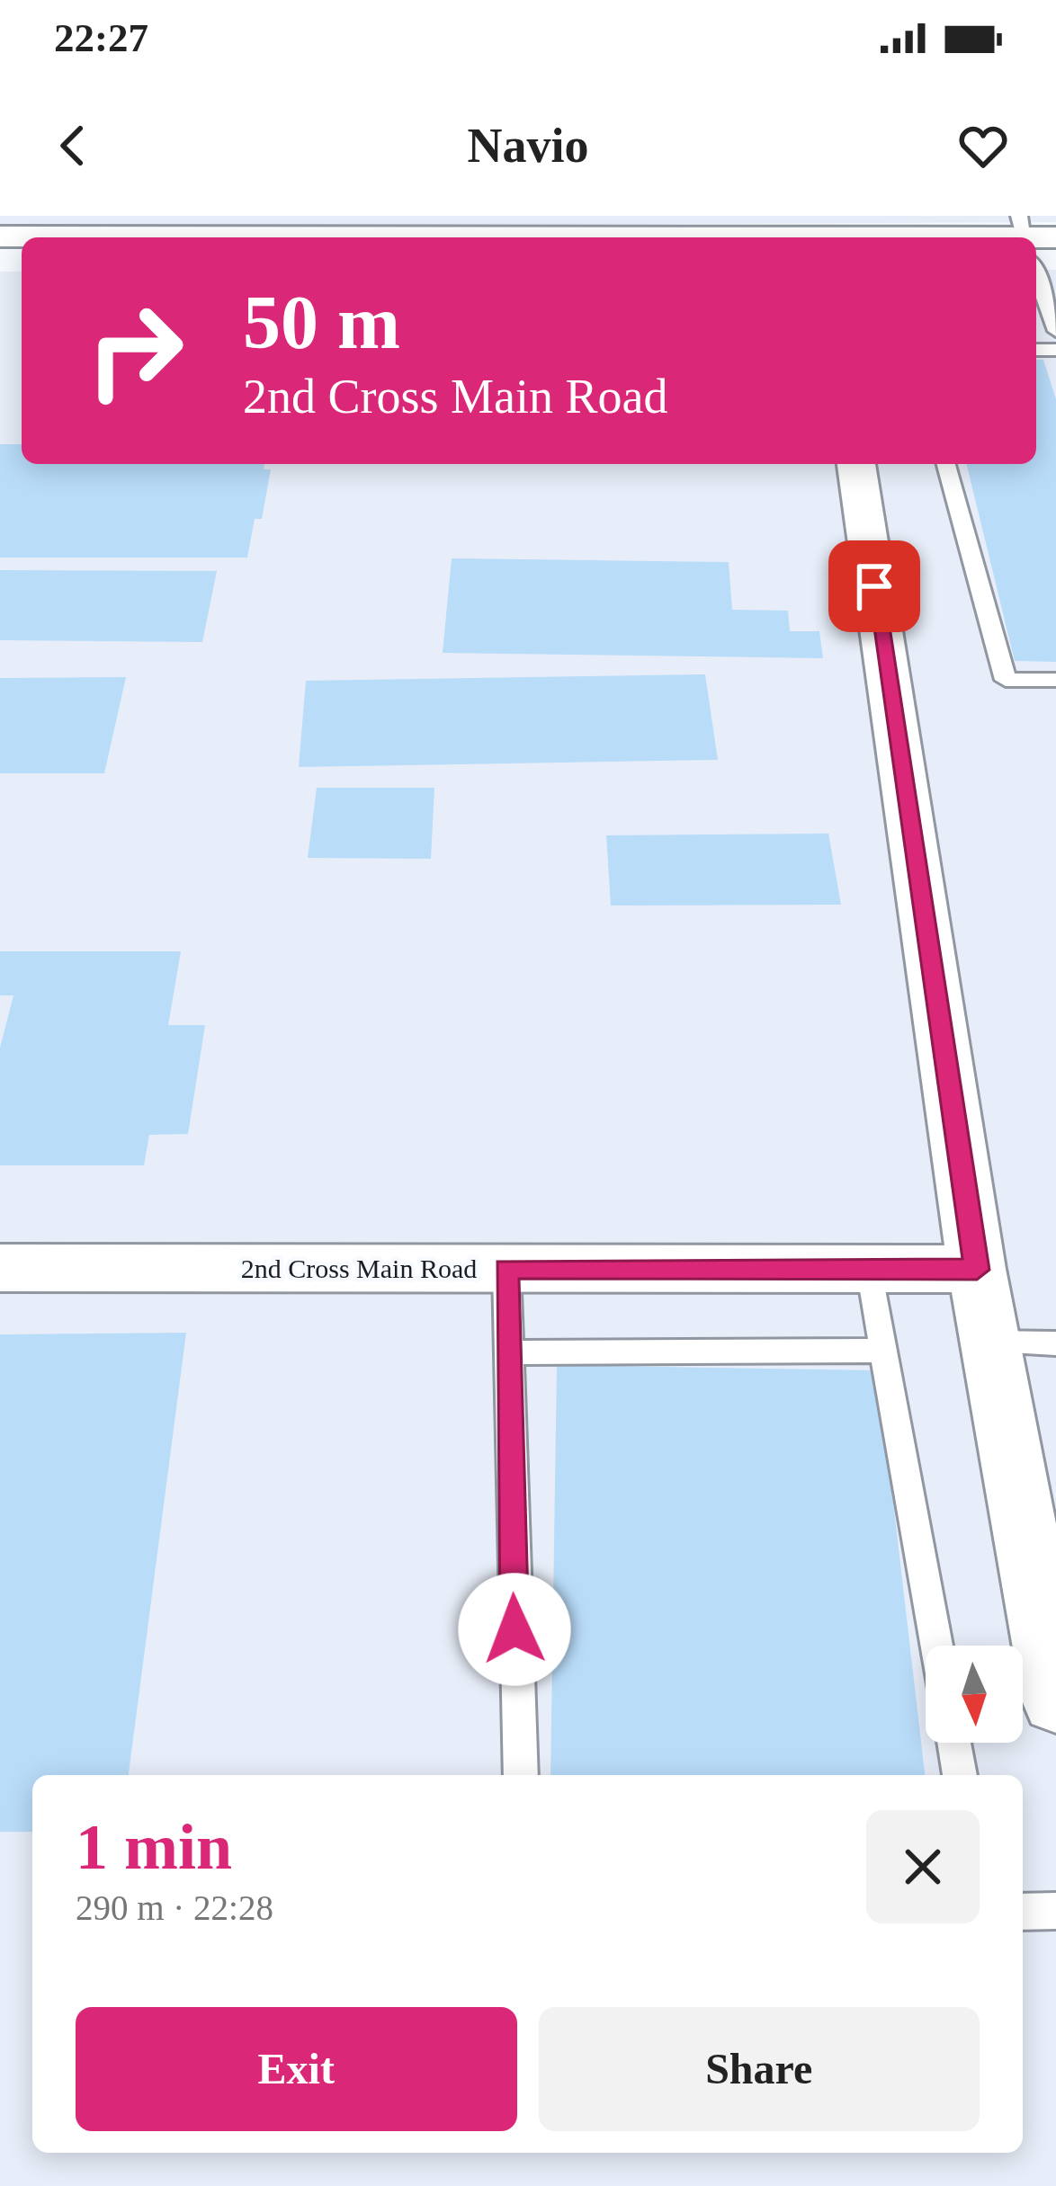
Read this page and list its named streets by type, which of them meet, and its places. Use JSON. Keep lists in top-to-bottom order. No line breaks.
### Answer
{"streets":{"street":["2nd Cross Main Road"]},"north":"bottom","page":{"status":"22:27","header":"Navio","turn":["50 m","2nd Cross Main Road"],"heading":["1 min","290 m · 22:28"],"buttons":["Exit","Share"]}}
